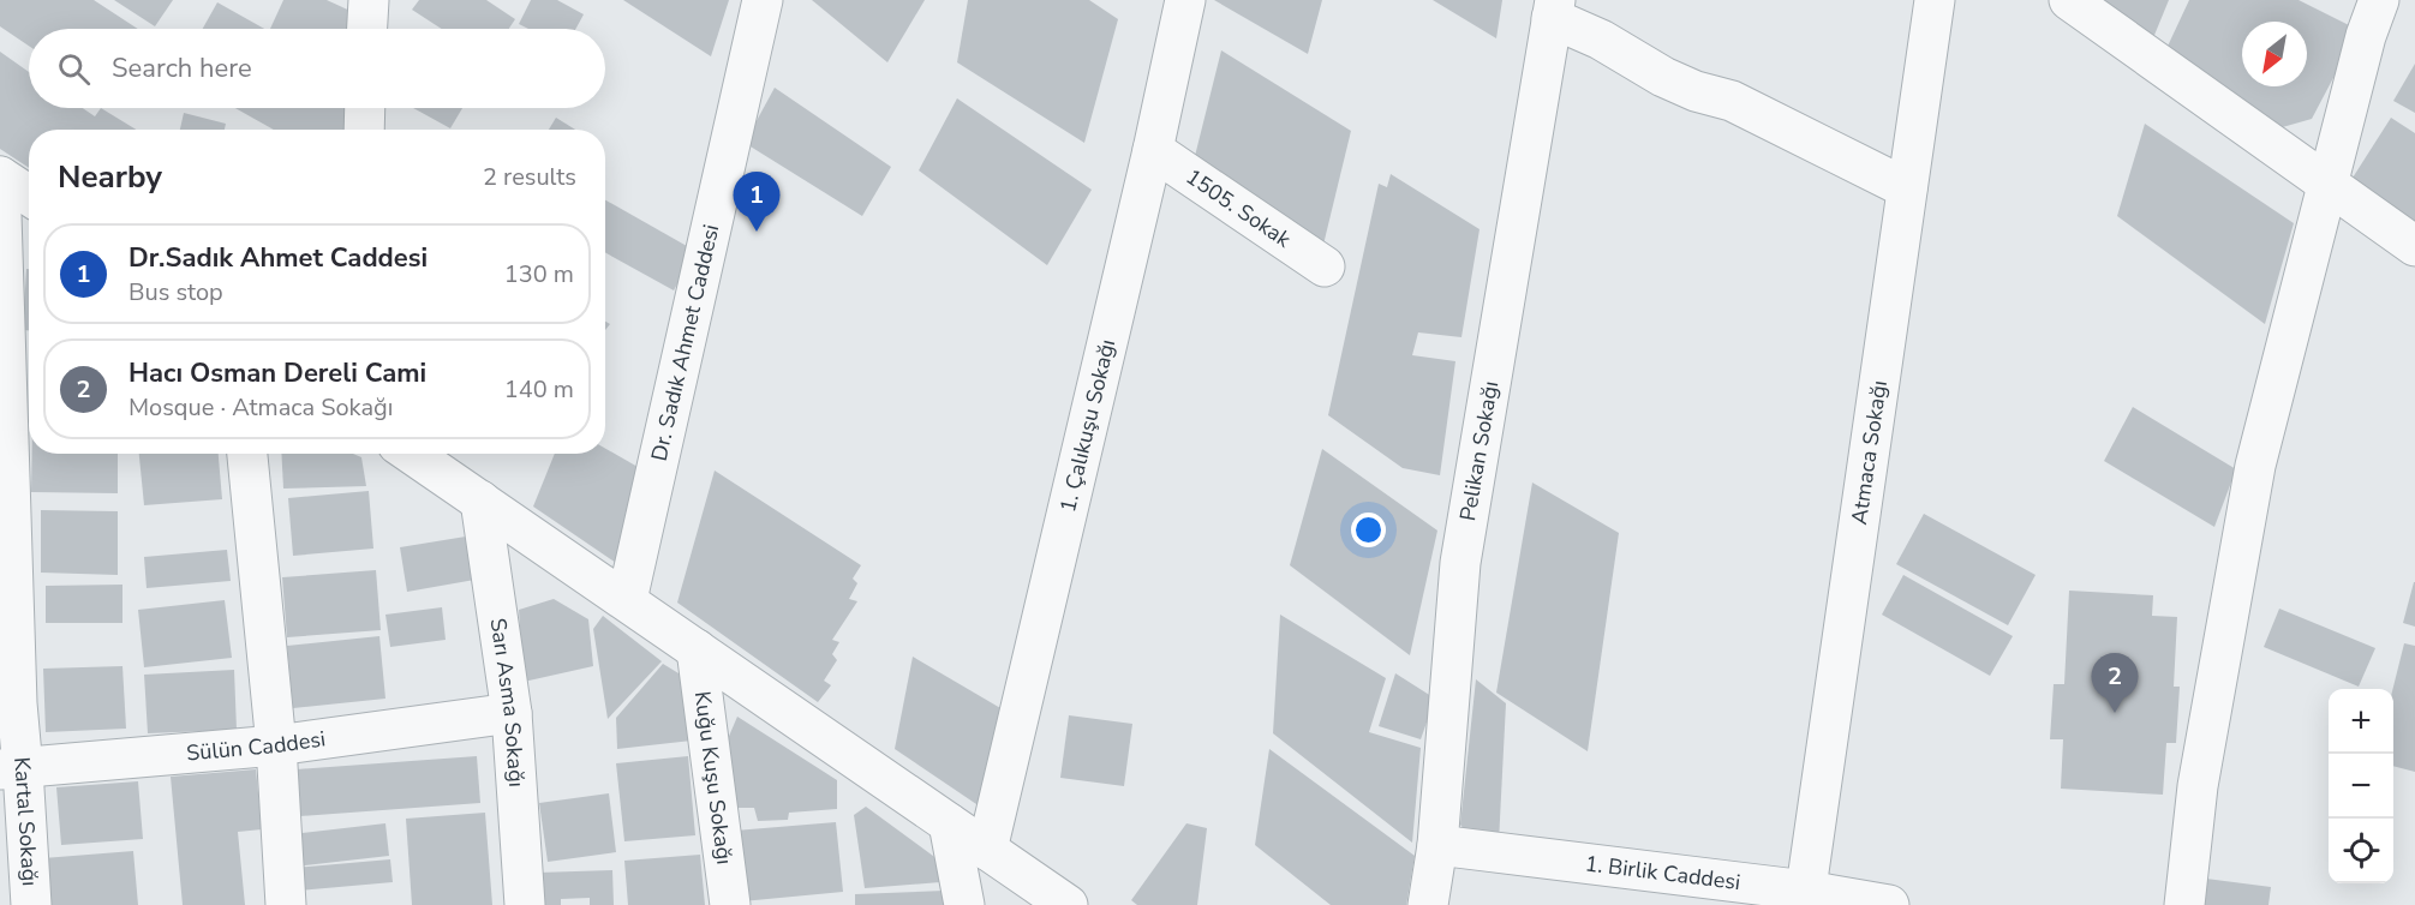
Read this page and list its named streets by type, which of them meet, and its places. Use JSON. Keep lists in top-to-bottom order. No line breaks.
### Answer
{"streets":{"street":["1505. Sokak","Dr. Sadık Ahmet Caddesi","1. Çalıkuşu Sokağı","Pelikan Sokağı","Atmaca Sokağı","Sarı Asma Sokağı","Sülün Caddesi","Kuğu Kuşu Sokağı","Kartal Sokağı","1. Birlik Caddesi"]},"crossings":[["1505. Sokak","1. Çalıkuşu Sokağı"],["Pelikan Sokağı","1. Birlik Caddesi"],["Atmaca Sokağı","1. Birlik Caddesi"],["Sarı Asma Sokağı","Sülün Caddesi"],["Sülün Caddesi","Kartal Sokağı"]],"north":"bottom left","page":{"search":"Search here","heading":["Nearby","2 results"],"pins":["1","2"],"list":[{"mark":"1","name":"Dr.Sadık Ahmet Caddesi","note":"Bus stop","value":"130 m"},{"mark":"2","name":"Hacı Osman Dereli Cami","note":"Mosque · Atmaca Sokağı","value":"140 m"}],"map_buttons":["+","−"]}}
